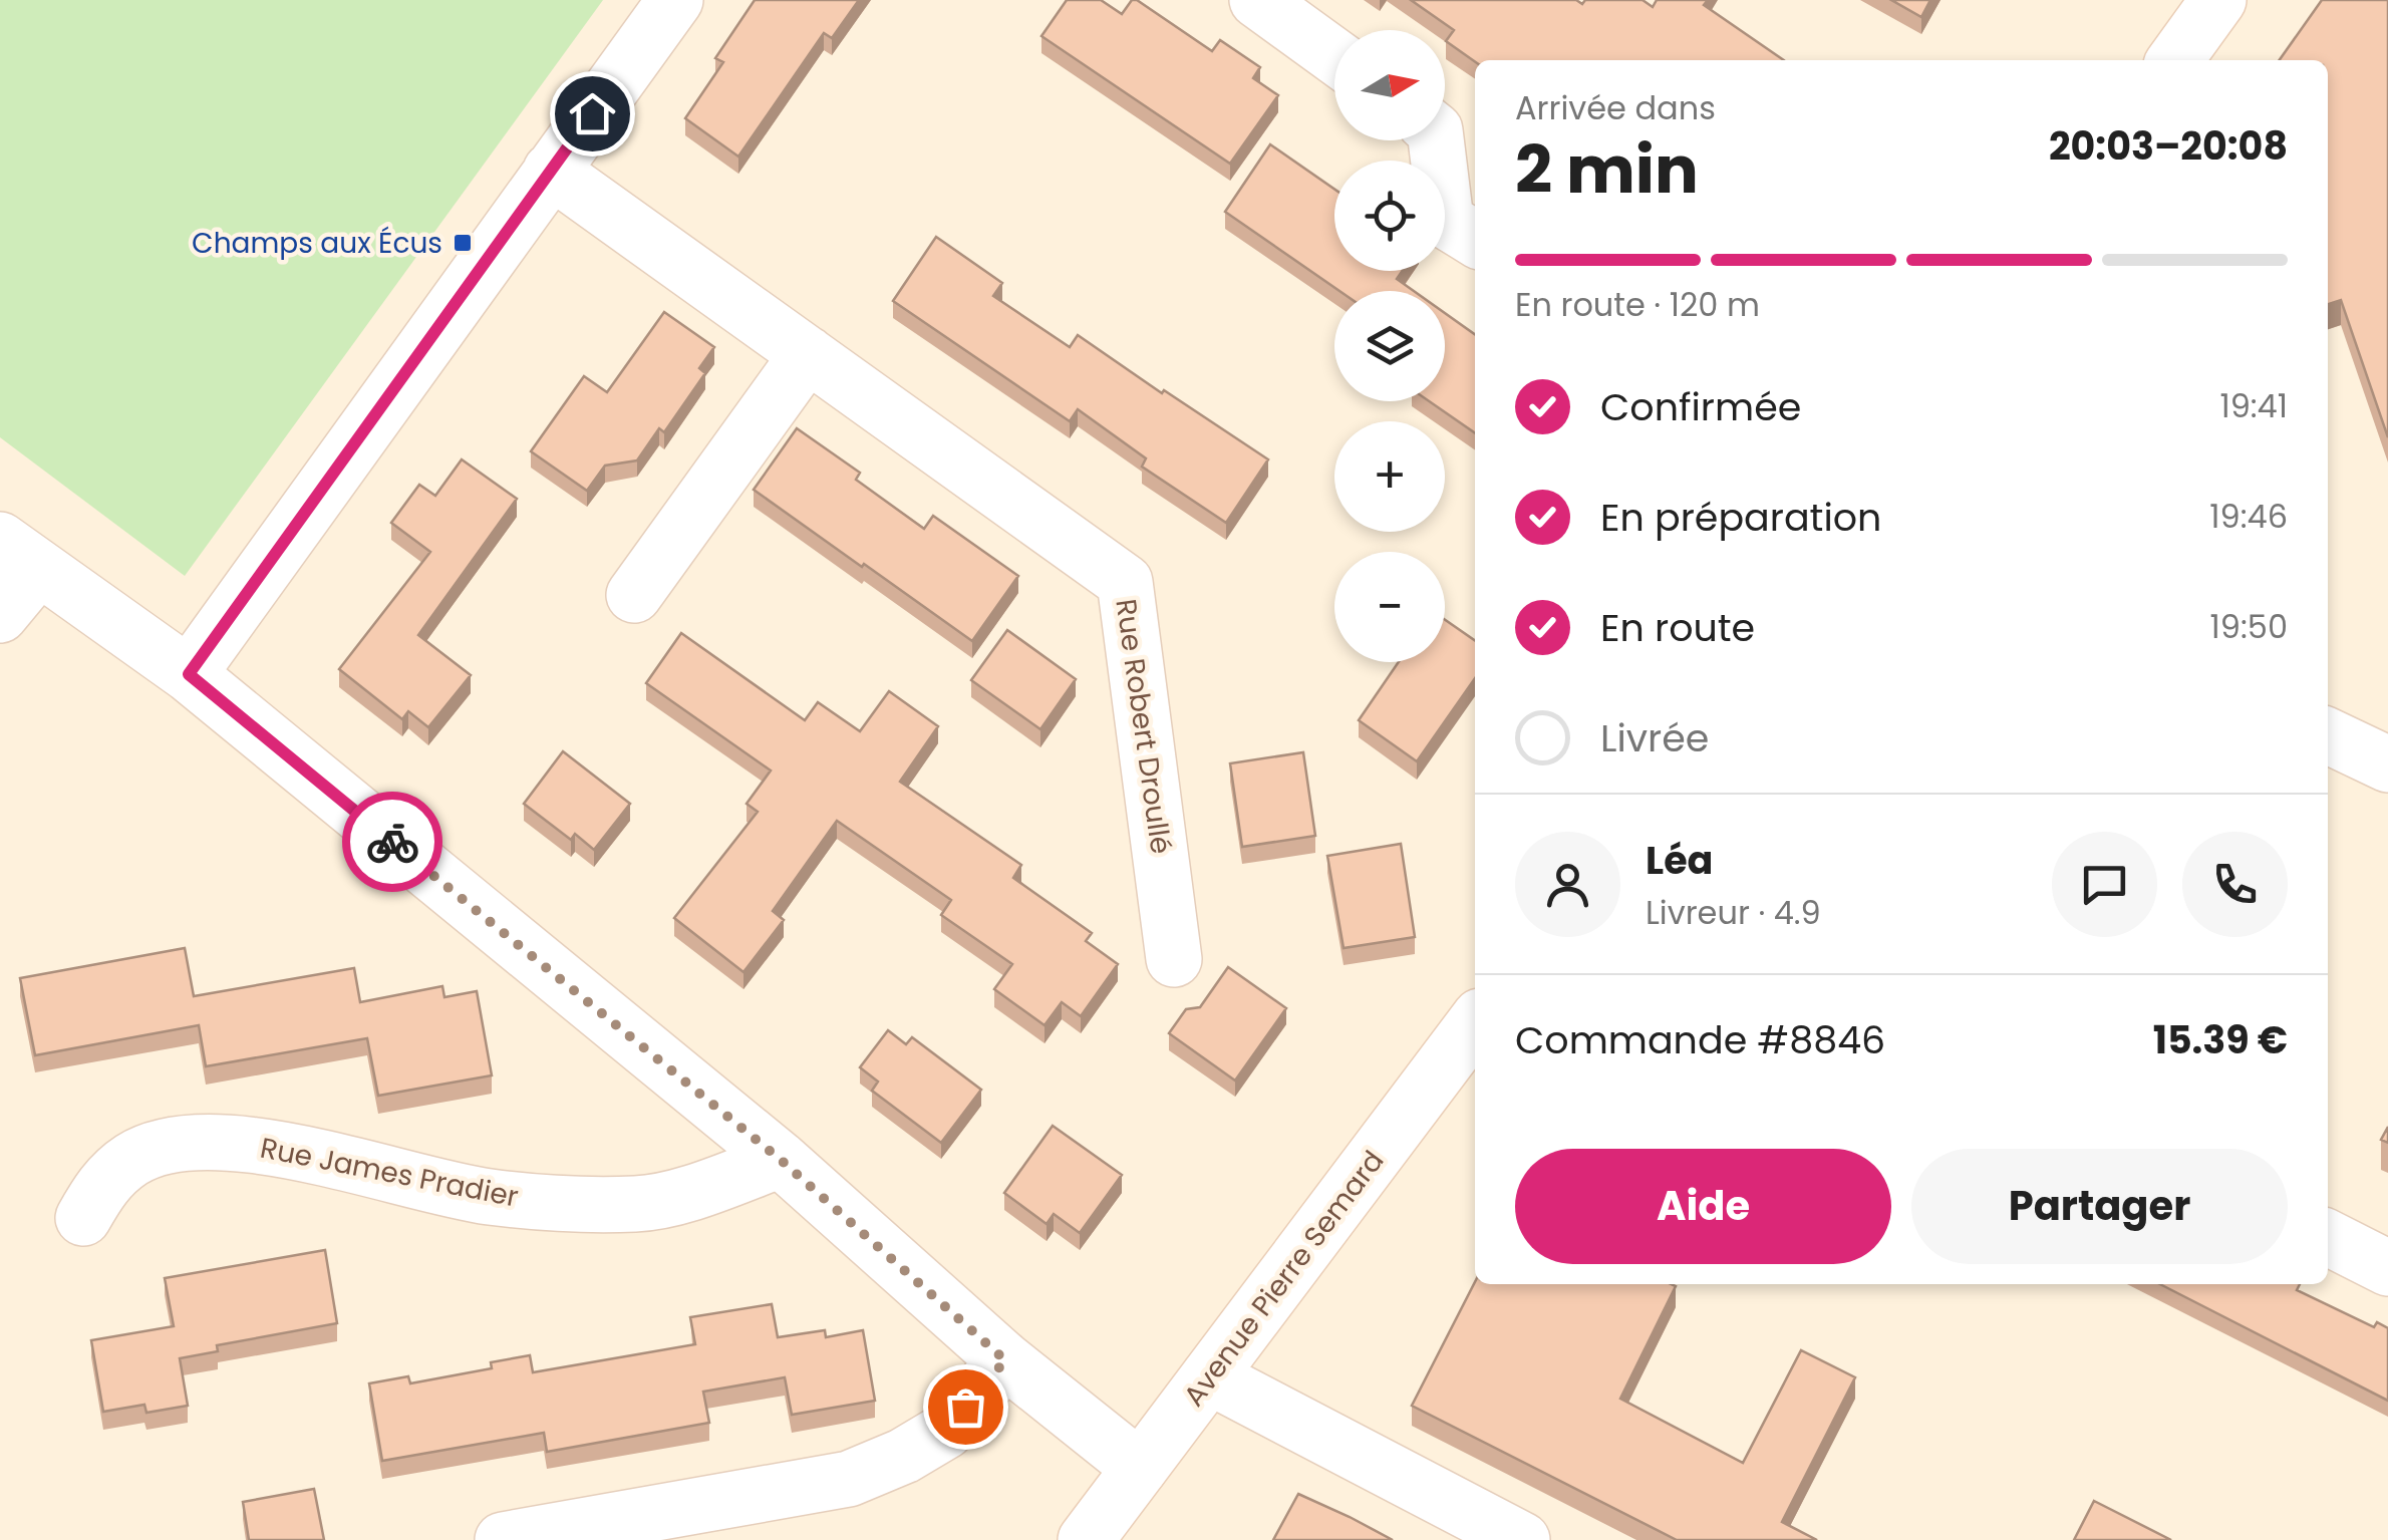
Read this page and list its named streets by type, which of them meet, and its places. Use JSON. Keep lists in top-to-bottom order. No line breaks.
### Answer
{"streets":{"street":["Rue Robert Droullé","Rue James Pradier","Avenue Pierre Semard"]},"places":{"transit":["Champs aux Écus"]},"north":"right","page":{"map_buttons":["+","−"],"heading":["2 min","Arrivée dans","20:03–20:08"],"panel":["Léa","Livreur · 4.9","Commande #8846","15.39 €"],"bar":"En route · 120 m","list":[["Confirmée","19:41"],["En préparation","19:46"],["En route","19:50"],"Livrée"],"buttons":["Aide","Partager"]}}
